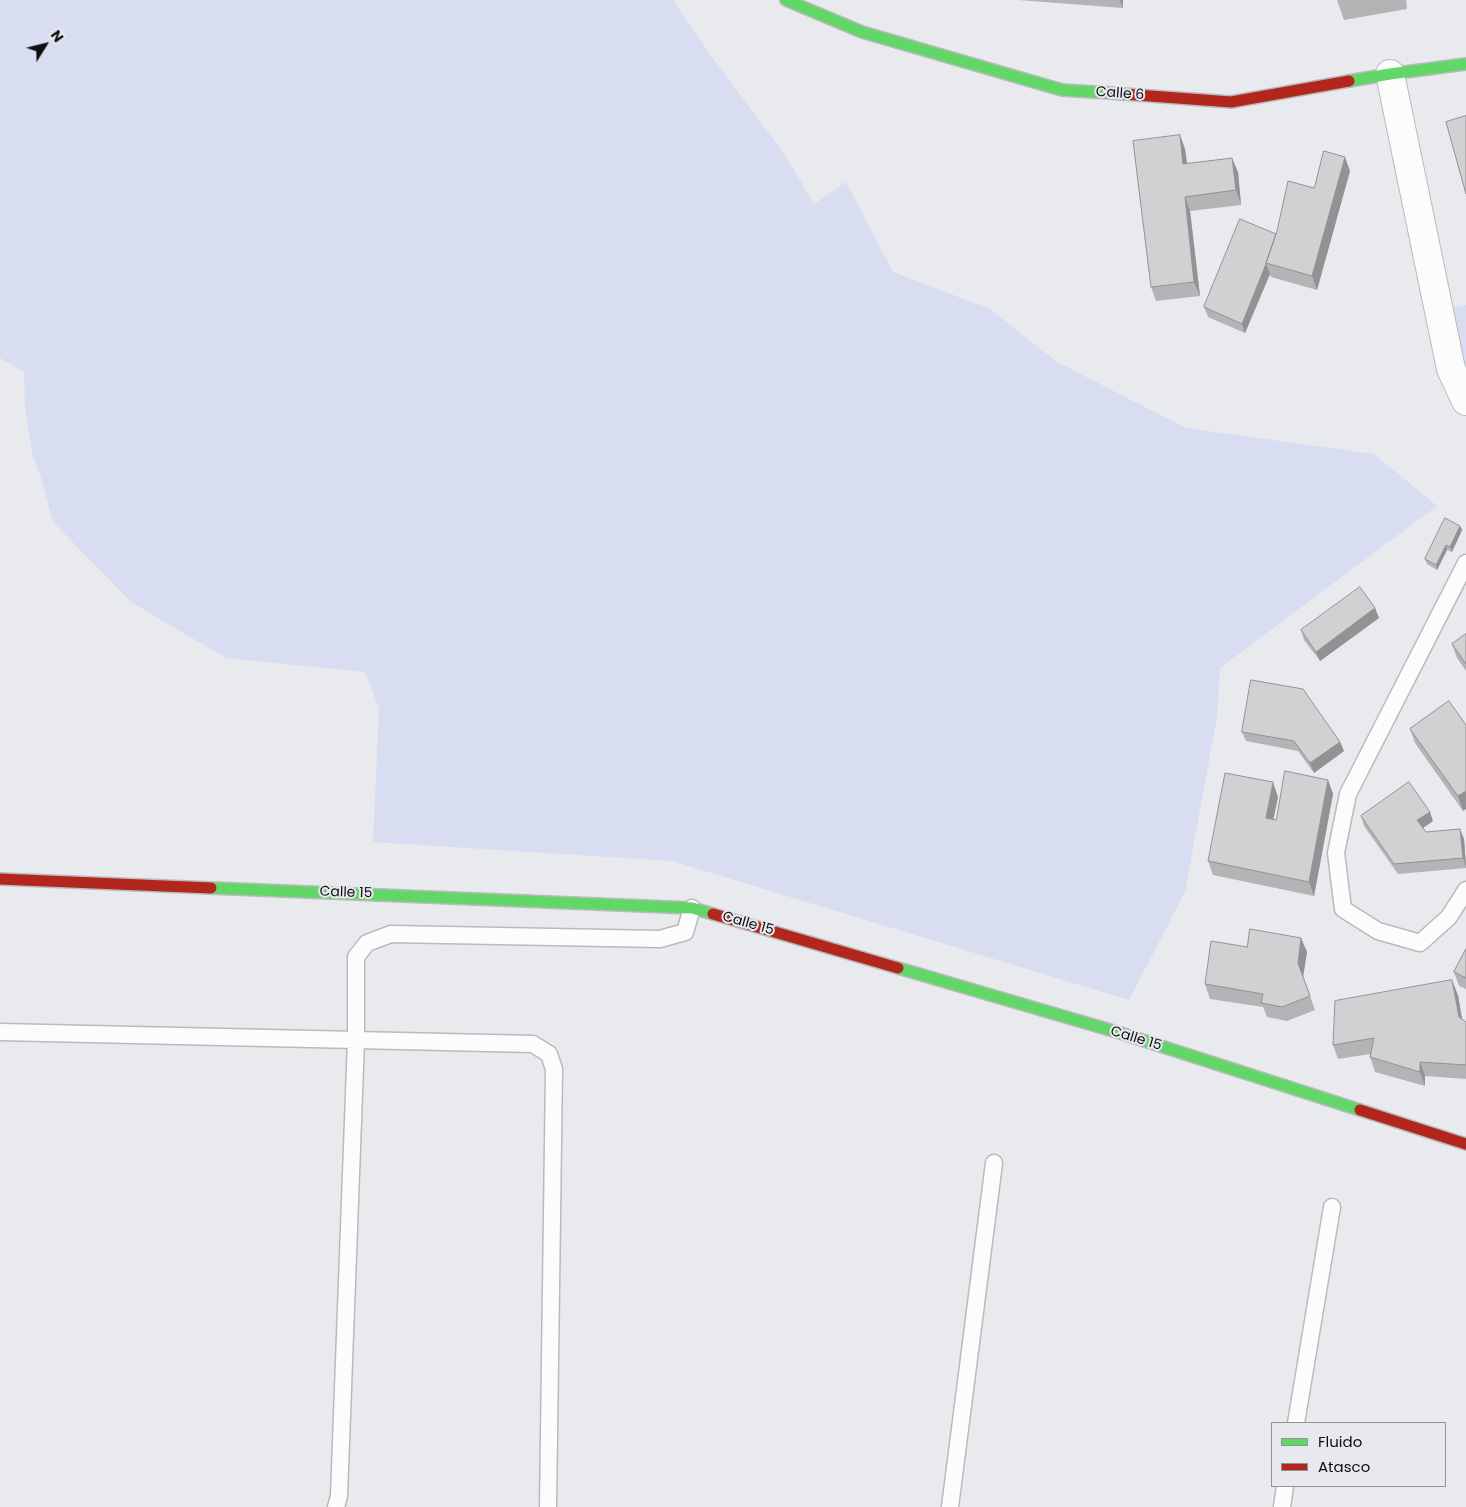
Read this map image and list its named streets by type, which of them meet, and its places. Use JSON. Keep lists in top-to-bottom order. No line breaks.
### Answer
{"streets":{"street":["Calle 6","Calle 15"]},"legend":["Fluido","Atasco"],"north":"top right"}
